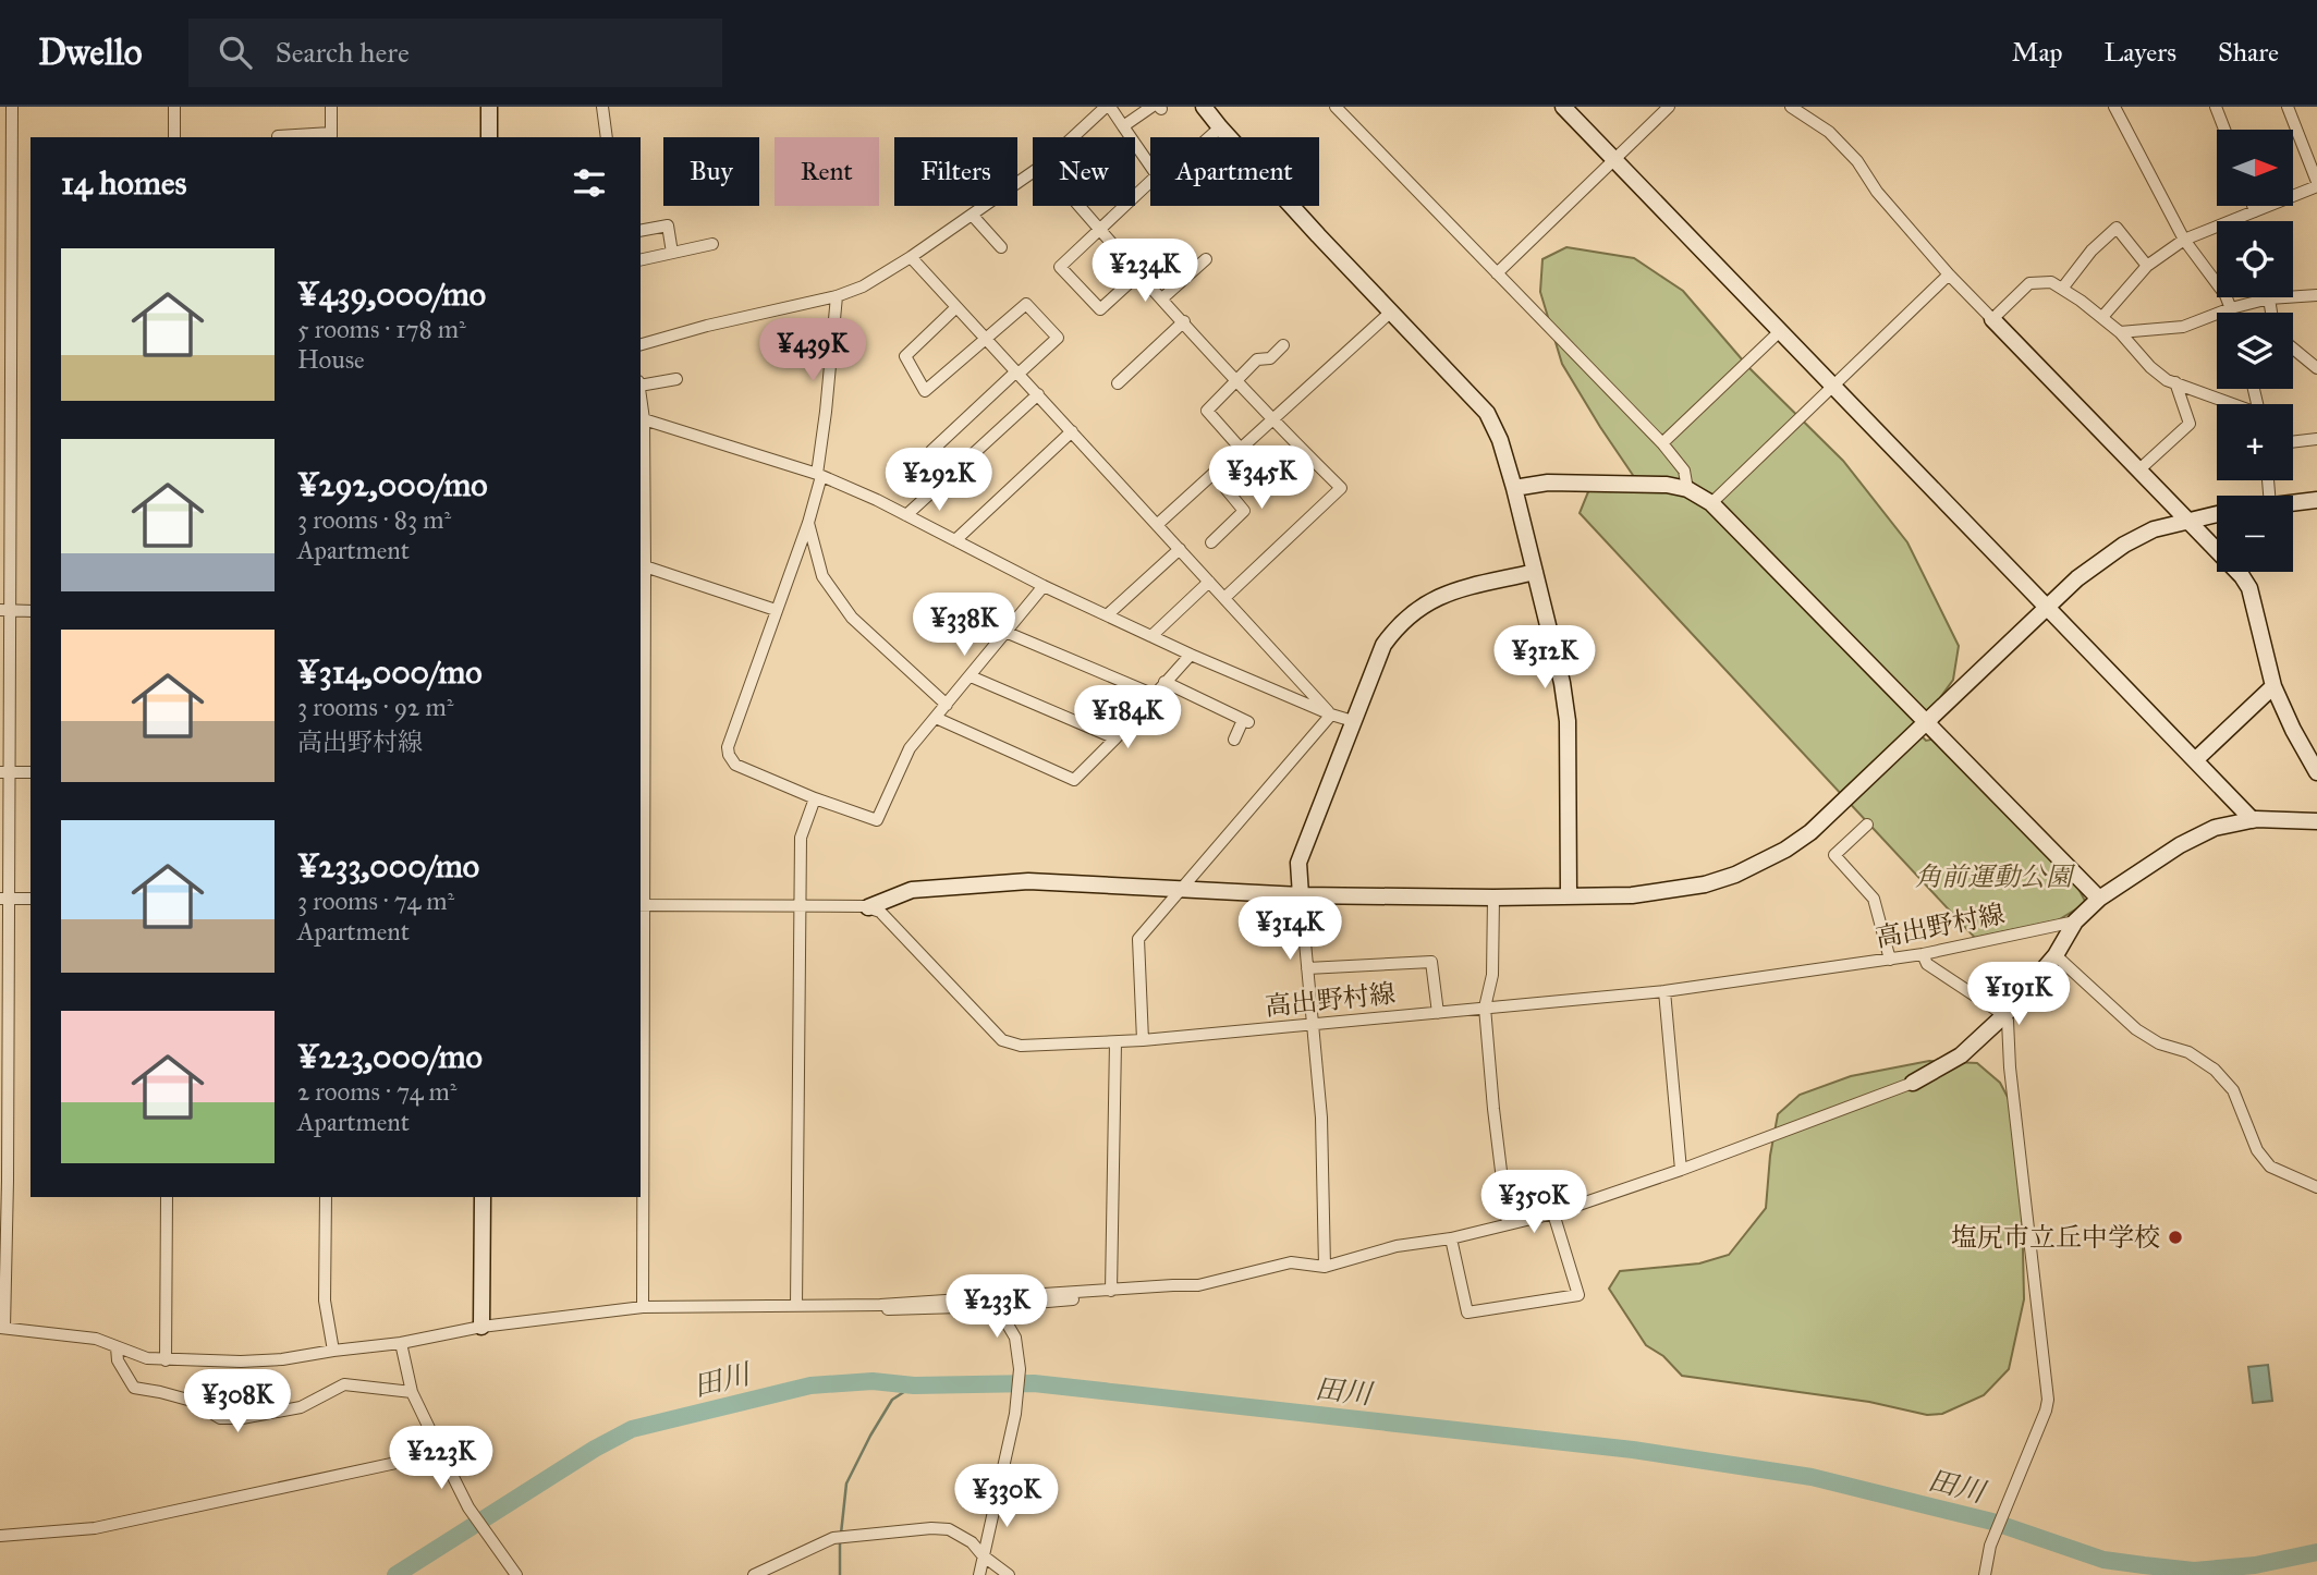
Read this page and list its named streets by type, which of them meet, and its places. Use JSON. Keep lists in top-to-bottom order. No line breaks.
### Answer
{"streets":{"street":["高出野村線"]},"water":["田川"],"parks":["角前運動公園"],"places":["塩尻市立丘中学校"],"north":"right","page":{"header":"Dwello","search":"Search here","nav":["Map","Layers","Share"],"map_buttons":["+","−"],"chip":["Buy","Rent","Filters","New","Apartment"],"heading":"14 homes","list":[{"name":"¥439,000/mo","note":"5 rooms · 178 m² · House"},{"name":"¥292,000/mo","note":"3 rooms · 83 m² · Apartment"},{"name":"¥314,000/mo","note":"3 rooms · 92 m² · 高出野村線"},{"name":"¥233,000/mo","note":"3 rooms · 74 m² · Apartment"},{"name":"¥223,000/mo","note":"2 rooms · 74 m² · Apartment"}],"price":["¥234K","¥439K","¥345K","¥292K","¥338K","¥312K","¥184K","¥314K","¥191K","¥350K","¥233K","¥308K","¥223K","¥330K"]}}
